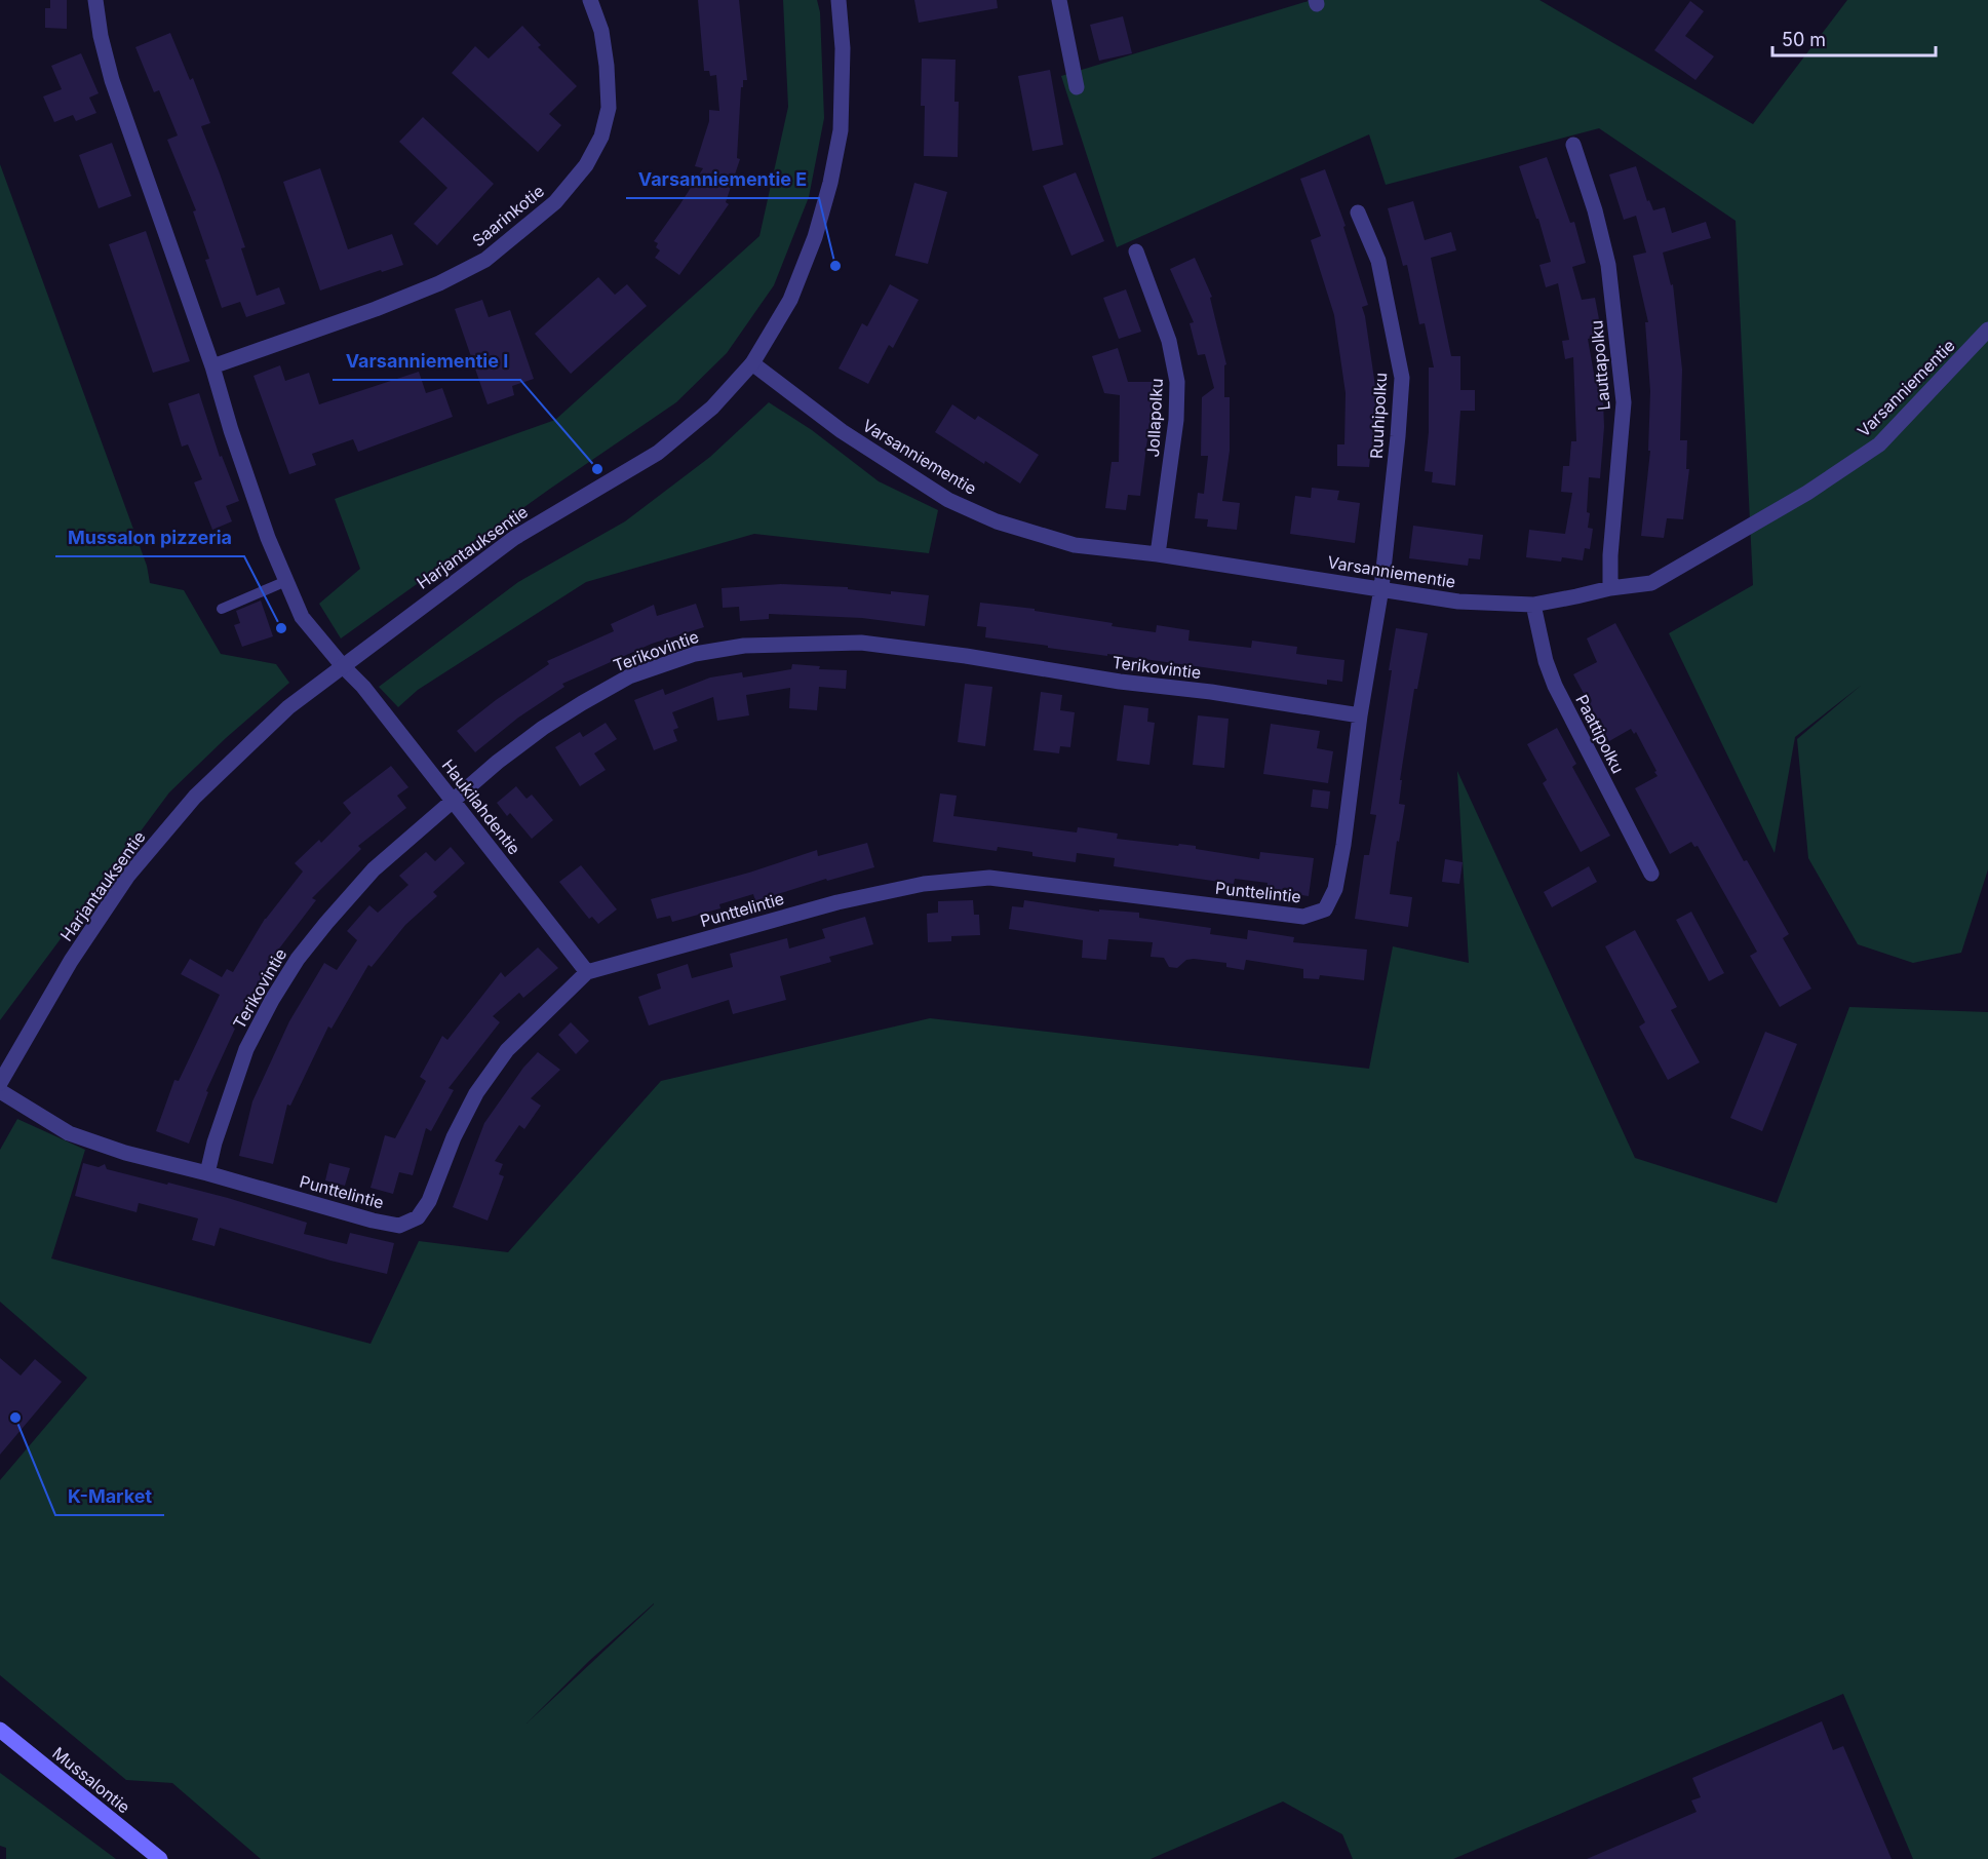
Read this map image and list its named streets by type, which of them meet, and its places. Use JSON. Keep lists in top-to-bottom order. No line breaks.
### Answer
{"streets":{"main road":["Mussalontie"],"street":["Saarinkotie","Lauttapolku","Varsanniementie","Ruuhipolku","Jollapolku","Harjantauksentie","Terikovintie","Paattipolku","Haukilahdentie","Punttelintie"]},"crossings":[["Lauttapolku","Varsanniementie"],["Varsanniementie","Ruuhipolku"],["Varsanniementie","Jollapolku"],["Varsanniementie","Harjantauksentie"],["Varsanniementie","Paattipolku"],["Varsanniementie","Punttelintie"],["Ruuhipolku","Punttelintie"],["Harjantauksentie","Haukilahdentie"],["Terikovintie","Haukilahdentie"],["Terikovintie","Punttelintie"],["Haukilahdentie","Punttelintie"]],"places":["Varsanniementie E","Varsanniementie I","Mussalon pizzeria","K-Market"],"scale_bar":"50 m"}
